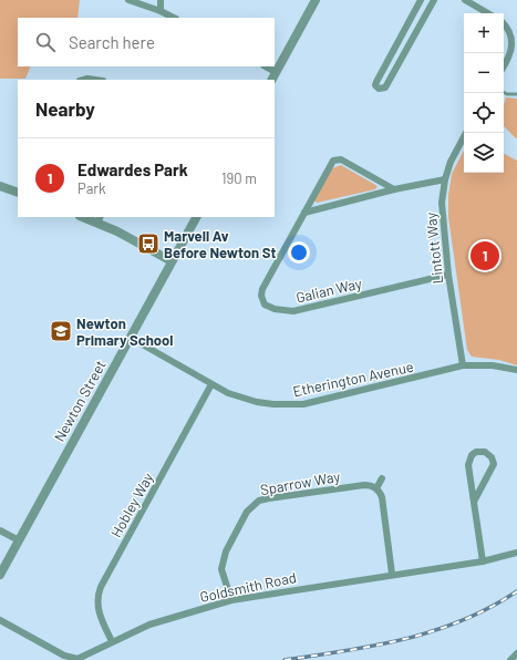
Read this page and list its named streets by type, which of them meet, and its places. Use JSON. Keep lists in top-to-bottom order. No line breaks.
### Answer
{"streets":{"street":["Lintott Way","Galian Way","Etherington Avenue","Newton Street","Sparrow Way","Hobley Way","Goldsmith Road"]},"crossings":[["Lintott Way","Galian Way"],["Lintott Way","Etherington Avenue"],["Etherington Avenue","Newton Street"],["Etherington Avenue","Hobley Way"],["Sparrow Way","Goldsmith Road"],["Hobley Way","Goldsmith Road"]],"places":{"bus stop":["Marvell Av Before Newton St"],"school or university":["Newton Primary School"]},"page":{"map_buttons":["+","−"],"search":"Search here","heading":"Nearby","list":[{"mark":"1","name":"Edwardes Park","note":"Park","value":"190 m"}],"pins":"1"}}
